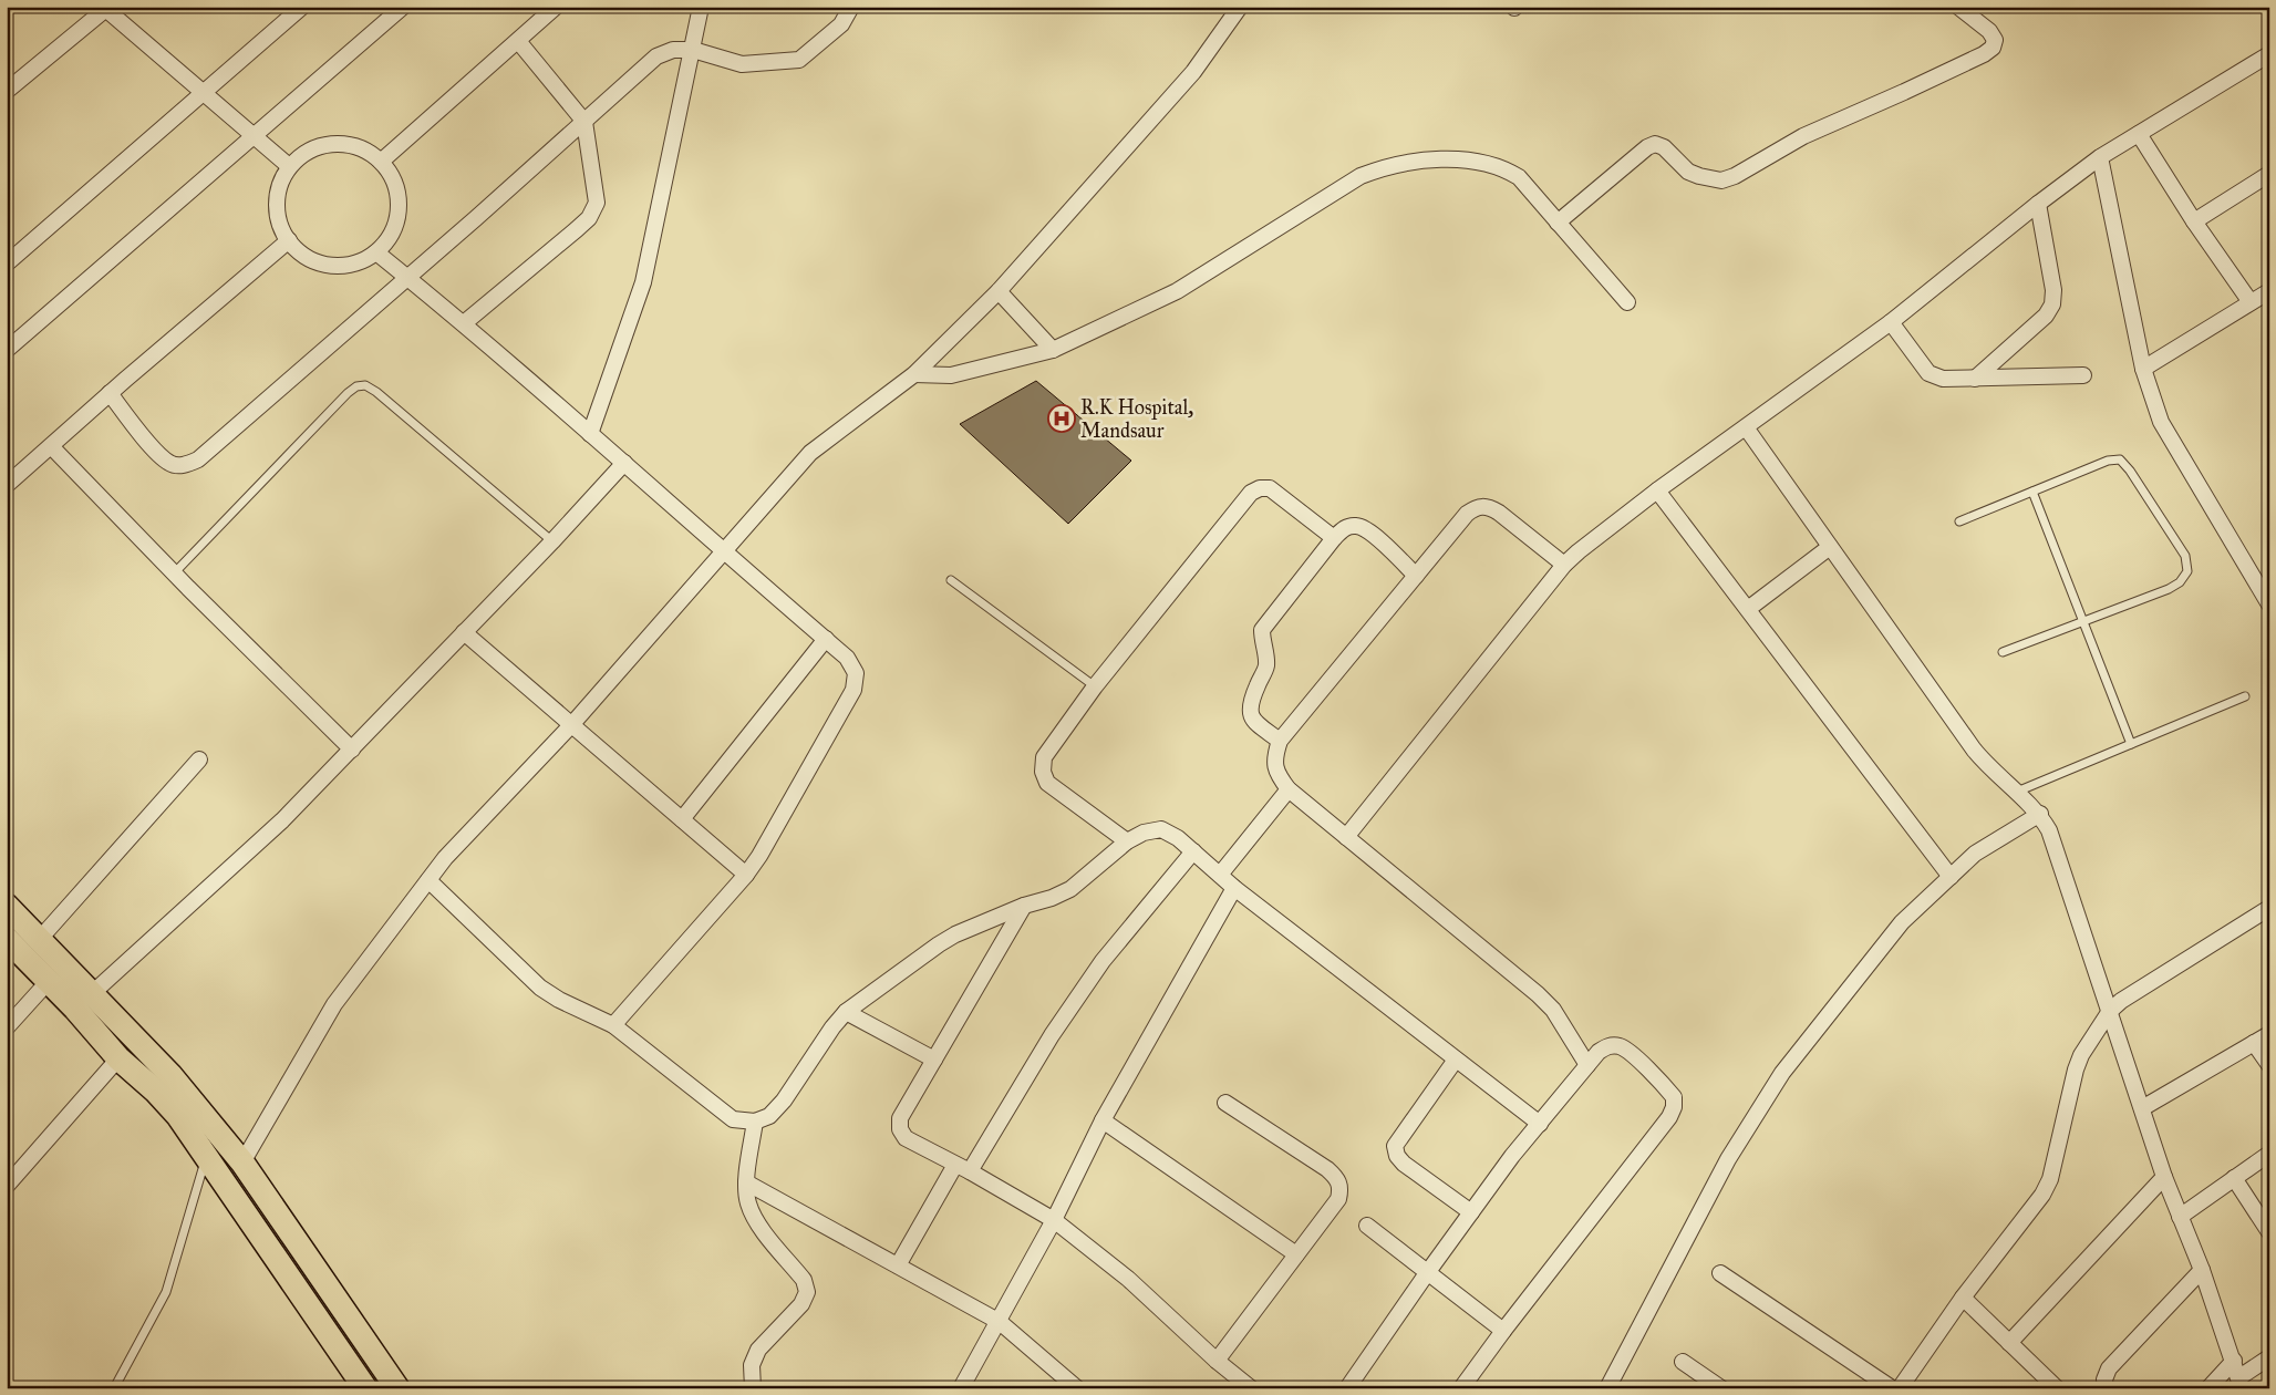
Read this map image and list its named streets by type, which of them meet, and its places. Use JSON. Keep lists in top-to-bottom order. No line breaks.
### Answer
{"places":{"hospital":["R.K Hospital, Mandsaur"]}}
